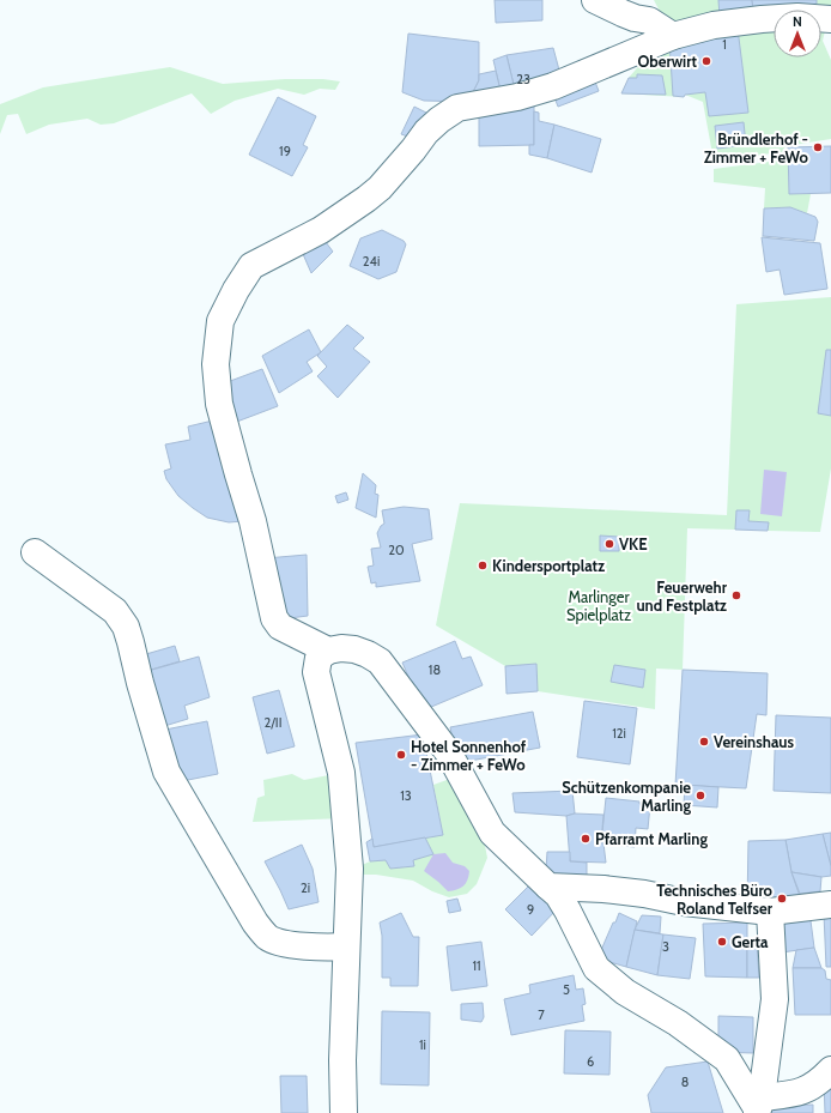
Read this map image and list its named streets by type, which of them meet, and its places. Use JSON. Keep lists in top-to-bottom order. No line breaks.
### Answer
{"parks":["Marlinger Spielplatz"],"places":["Oberwirt","Bründlerhof - Zimmer + FeWo","VKE","Kindersportplatz","Feuerwehr und Festplatz","Vereinshaus","Hotel Sonnenhof - Zimmer + FeWo","Schützenkompanie Marling","Pfarramt Marling","Technisches Büro Roland Telfser","Gerta"],"house_numbers":["1","23","19","24i","20","18","2/II","12i","13","2i","9","3","11","5","7","1i","6","8"],"north":"top"}
